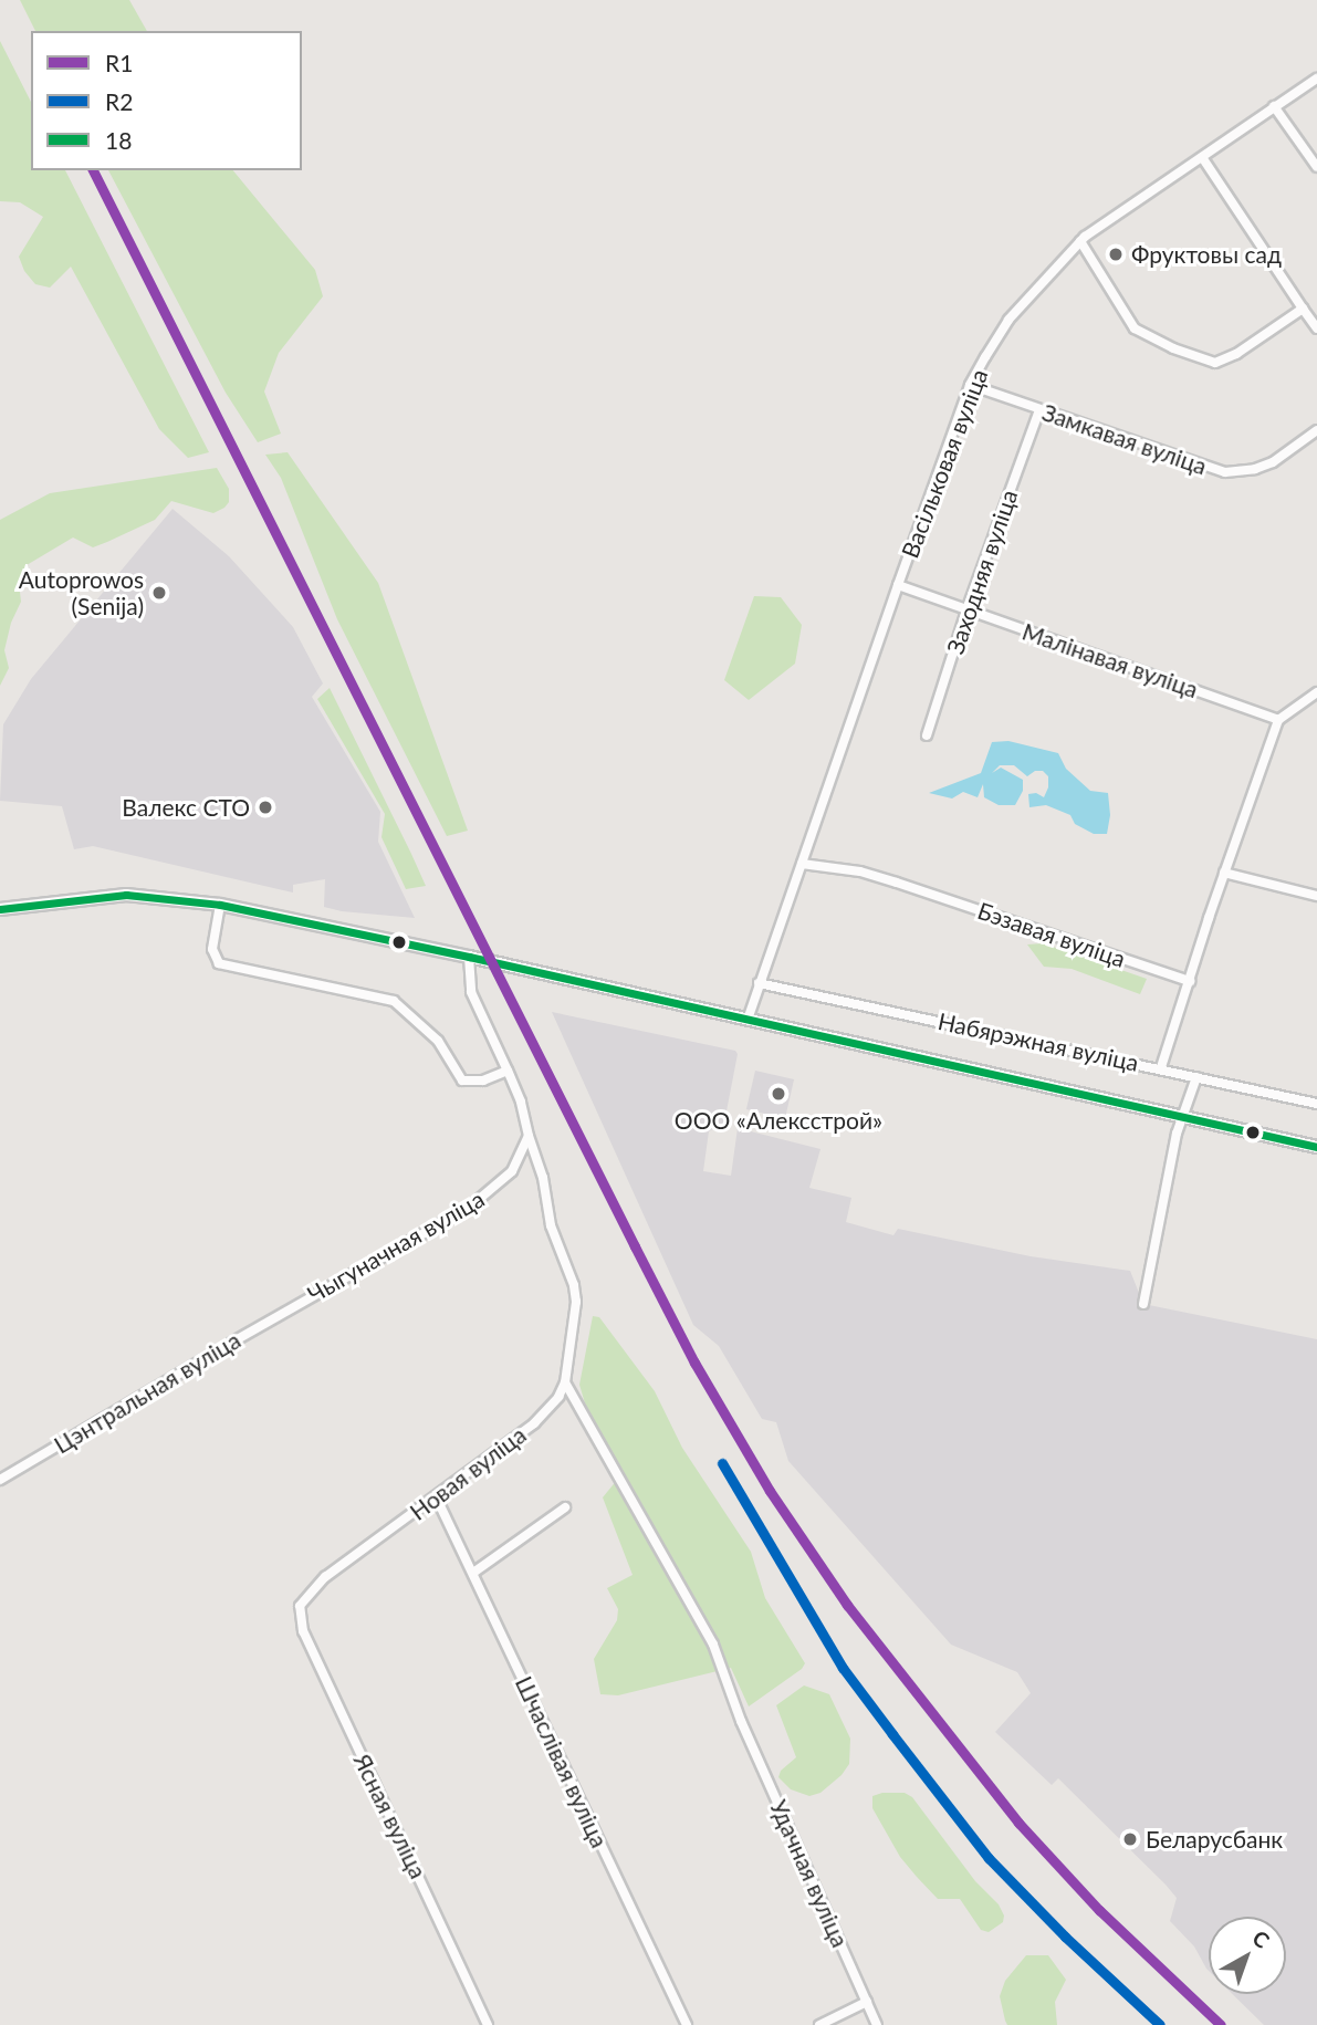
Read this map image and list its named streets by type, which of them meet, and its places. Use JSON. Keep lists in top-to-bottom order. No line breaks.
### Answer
{"streets":{"street":["Замкавая вуліца","Васільковая вуліца","Заходняя вуліца","Малінавая вуліца","Бэзавая вуліца","Набярэжная вуліца","Чыгуначная вуліца","Цэнтральная вуліца","Новая вуліца","Шчаслівая вуліца","Ясная вуліца","Удачная вуліца"]},"crossings":[["Замкавая вуліца","Васільковая вуліца"],["Замкавая вуліца","Заходняя вуліца"],["Васільковая вуліца","Малінавая вуліца"],["Васільковая вуліца","Бэзавая вуліца"],["Васільковая вуліца","Набярэжная вуліца"],["Заходняя вуліца","Малінавая вуліца"],["Чыгуначная вуліца","Цэнтральная вуліца"],["Чыгуначная вуліца","Новая вуліца"],["Новая вуліца","Шчаслівая вуліца"],["Новая вуліца","Ясная вуліца"],["Новая вуліца","Удачная вуліца"]],"places":["Фруктовы сад","Autoprowos (Senija)","Валекс СТО","ООО «Алексстрой»","Беларусбанк"],"lines":["transit line R1","transit line 18","transit line R2"],"legend":["R1","R2","18"],"north":"top right"}
